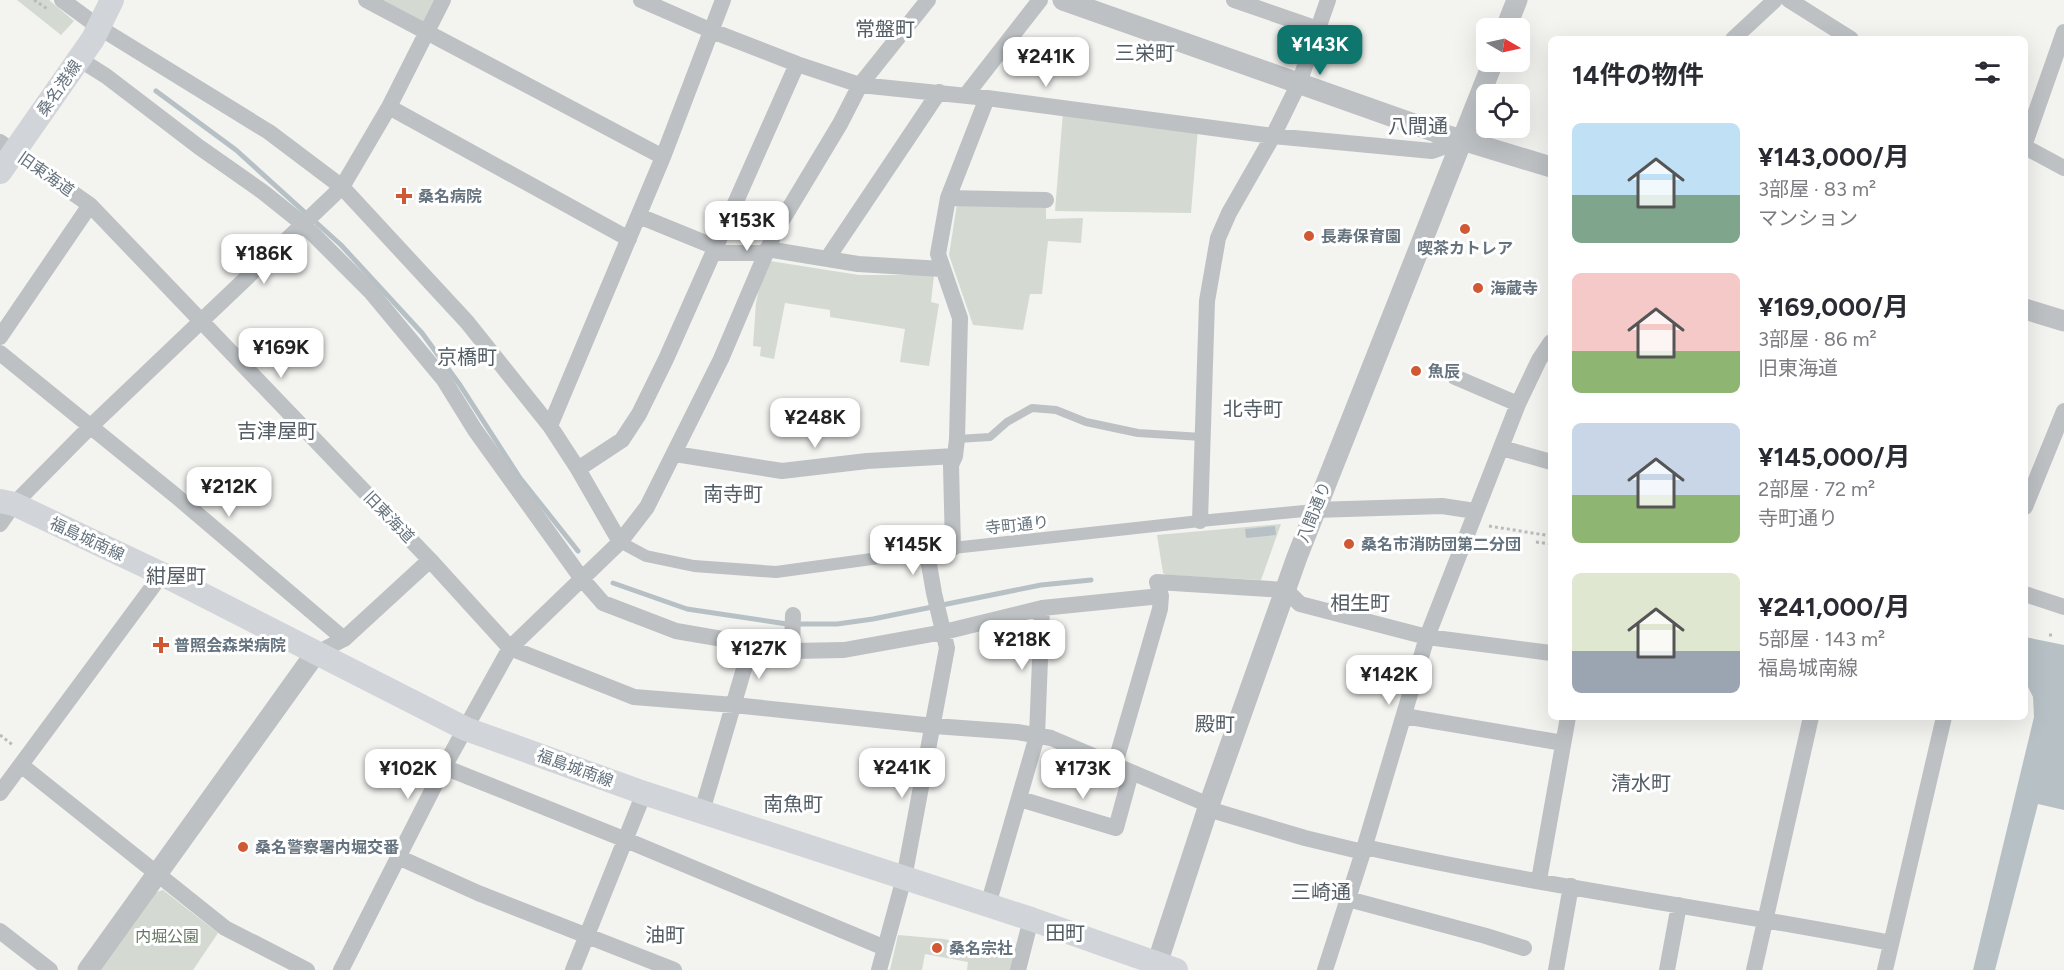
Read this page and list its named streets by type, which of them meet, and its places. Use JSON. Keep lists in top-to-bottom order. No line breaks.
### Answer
{"streets":{"main road":["桑名港線","福島城南線"],"street":["旧東海道","八間通り","寺町通り"]},"crossings":[["桑名港線","旧東海道"],["八間通り","寺町通り"],["八間通り","福島城南線"]],"districts":["常盤町","三栄町","八間通","京橋町","北寺町","吉津屋町","南寺町","紺屋町","相生町","殿町","清水町","南魚町","三崎通","田町","油町"],"parks":["内堀公園"],"places":{"health":["桑名病院","普照会森栄病院"],"other":["喫茶カトレア","長寿保育園","海蔵寺","魚辰","桑名市消防団第二分団","桑名警察署内堀交番","桑名宗社"]},"north":"right","page":{"price":["¥143K","¥241K","¥153K","¥186K","¥169K","¥248K","¥212K","¥145K","¥218K","¥127K","¥142K","¥241K","¥102K","¥173K"],"heading":"14件の物件","list":[{"name":"¥143,000/月","note":"3部屋 · 83 m² · マンション"},{"name":"¥169,000/月","note":"3部屋 · 86 m² · 旧東海道"},{"name":"¥145,000/月","note":"2部屋 · 72 m² · 寺町通り"},{"name":"¥241,000/月","note":"5部屋 · 143 m² · 福島城南線"}]}}
